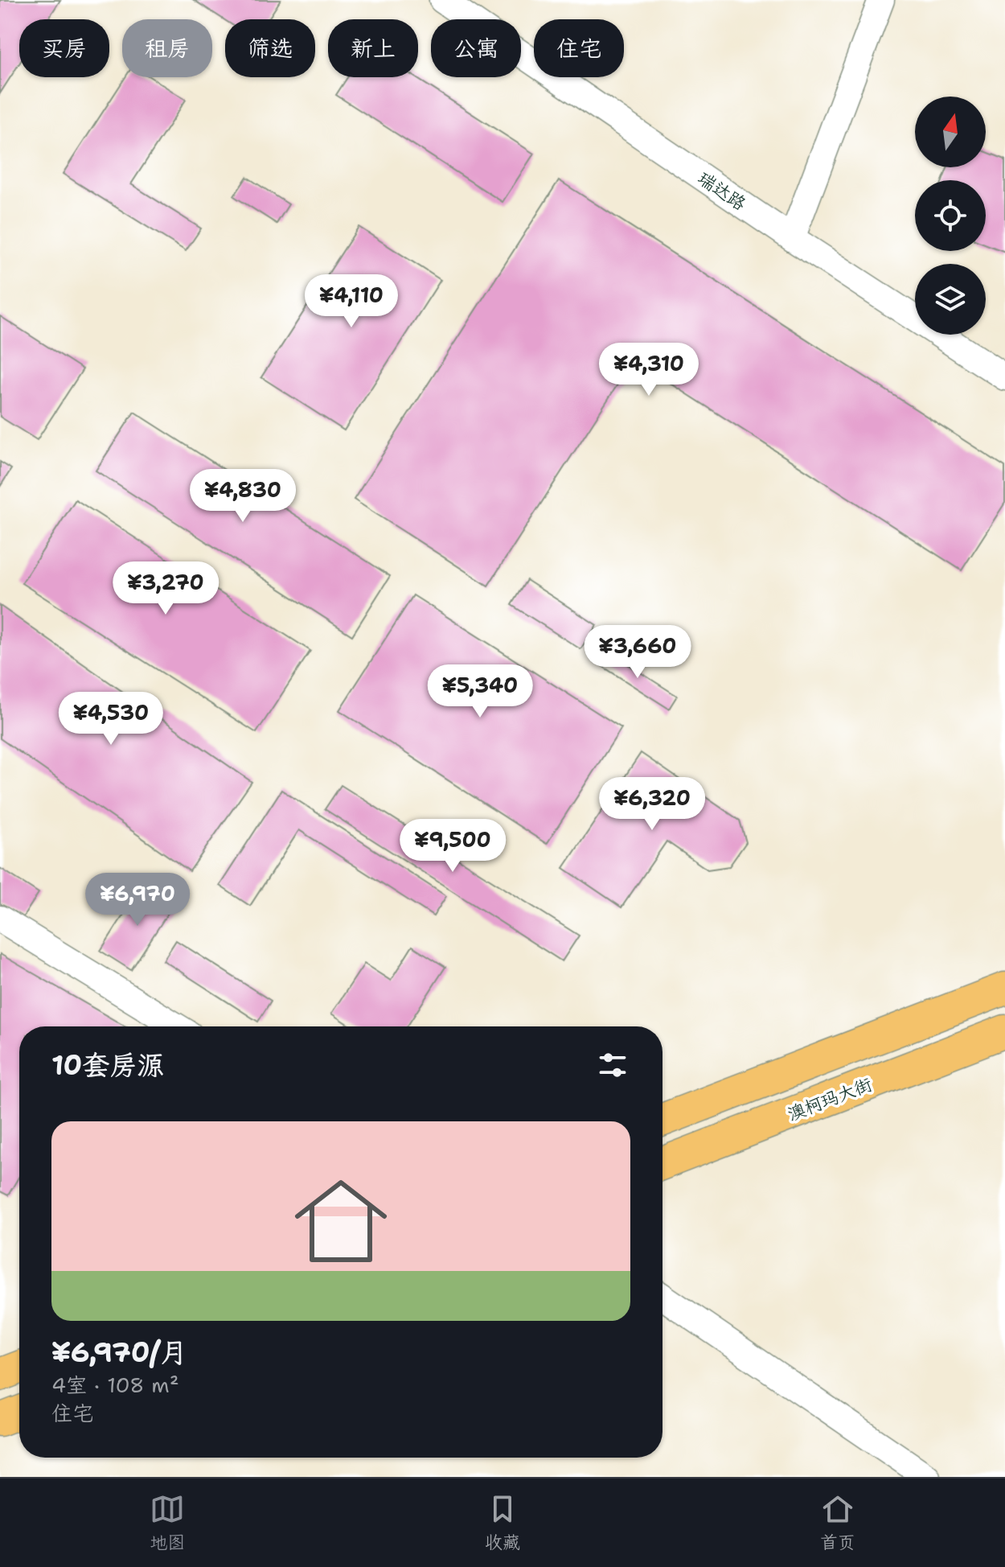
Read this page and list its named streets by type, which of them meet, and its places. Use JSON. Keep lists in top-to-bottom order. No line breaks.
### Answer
{"streets":{"main road":["澳柯玛大街"],"street":["瑞达路"]},"north":"top","page":{"chip":["买房","租房","筛选","新上","公寓","住宅"],"price":["¥4,110","¥4,310","¥4,830","¥3,270","¥3,660","¥5,340","¥4,530","¥6,320","¥9,500","¥6,970"],"heading":"10套房源","list":[{"name":"¥6,970/月","note":"4室 · 108 m² · 住宅"}],"tabs":["地图","收藏","首页"]}}
